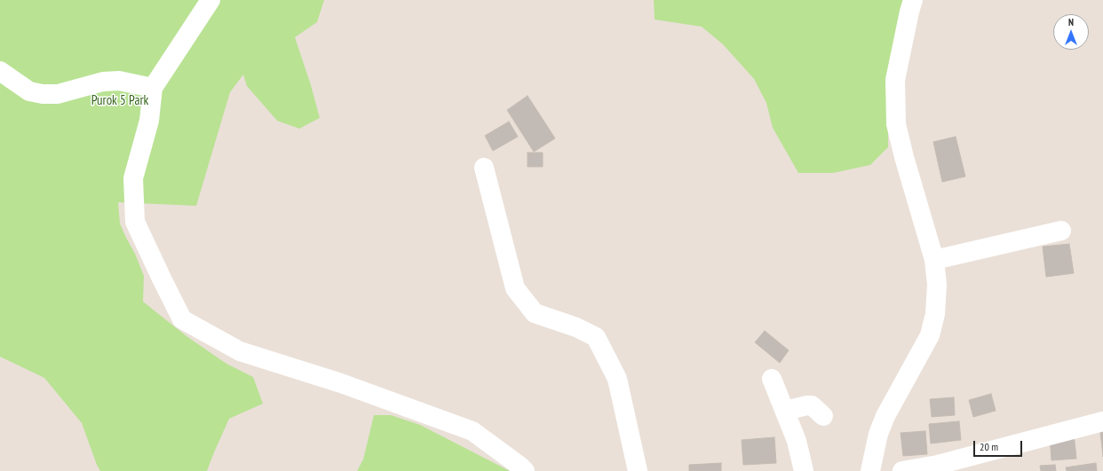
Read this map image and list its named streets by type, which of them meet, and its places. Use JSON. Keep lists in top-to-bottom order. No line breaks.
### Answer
{"parks":["Purok 5 Park"],"scale_bar":"20 m","north":"top"}
